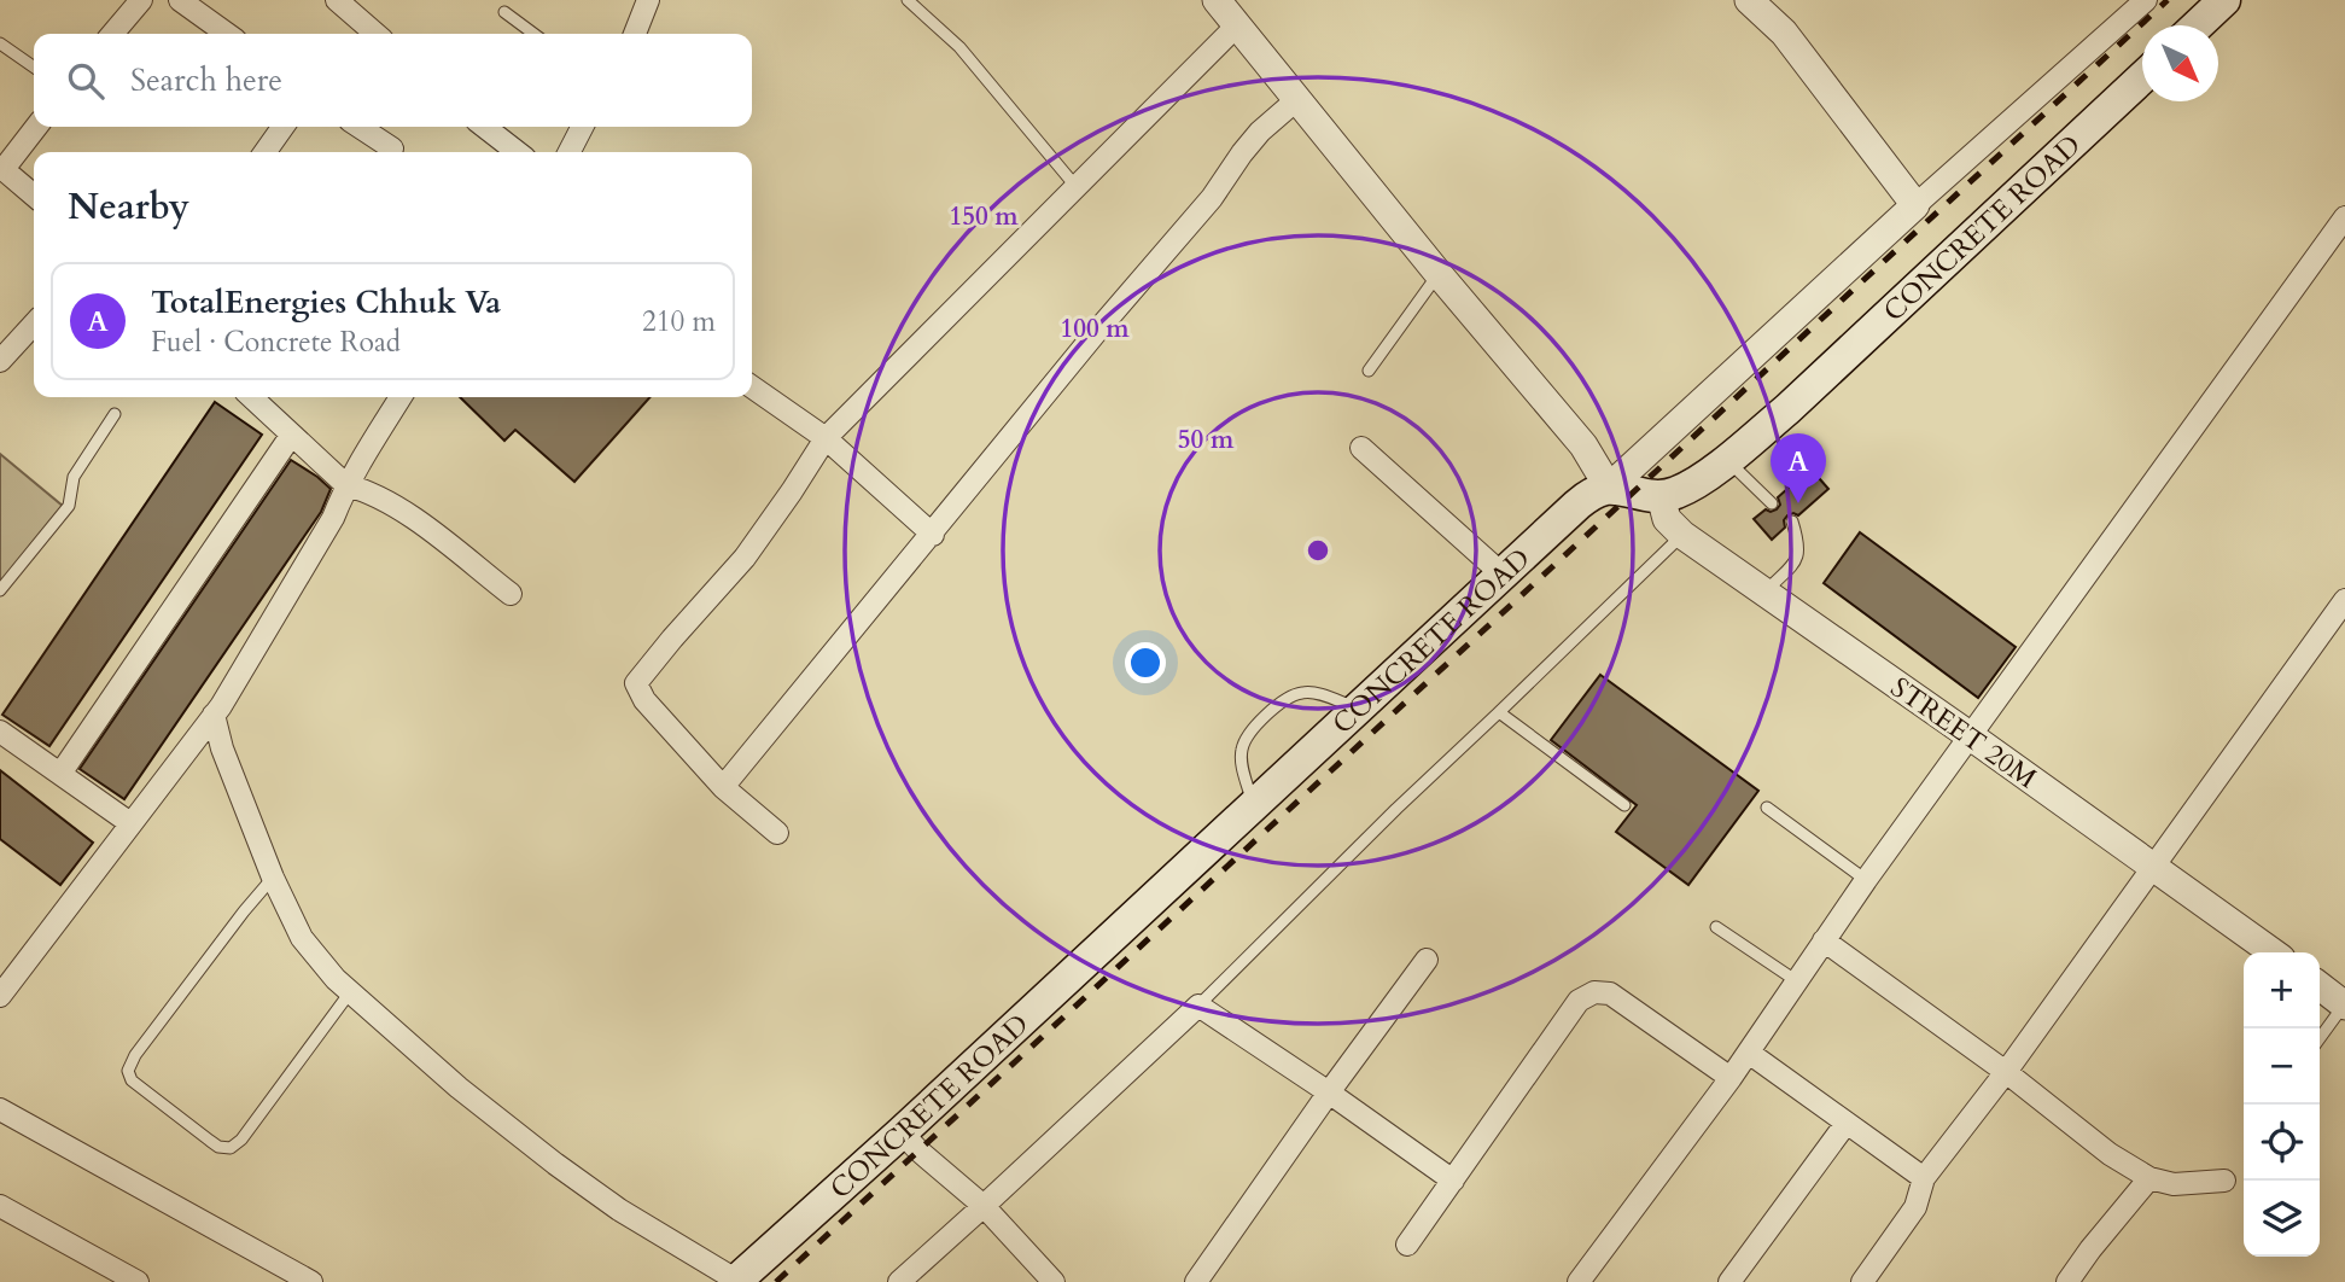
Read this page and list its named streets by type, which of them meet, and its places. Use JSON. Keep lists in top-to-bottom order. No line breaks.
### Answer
{"streets":{"main road":["CONCRETE ROAD"],"street":["STREET 20M"]},"crossings":[["CONCRETE ROAD","STREET 20M"]],"north":"bottom right","page":{"search":"Search here","heading":"Nearby","list":[{"mark":"A","name":"TotalEnergies Chhuk Va","note":"Fuel · Concrete Road","value":"210 m"}],"pins":"A","map_buttons":["+","−"]},"rings":["150 m","100 m","50 m"]}
